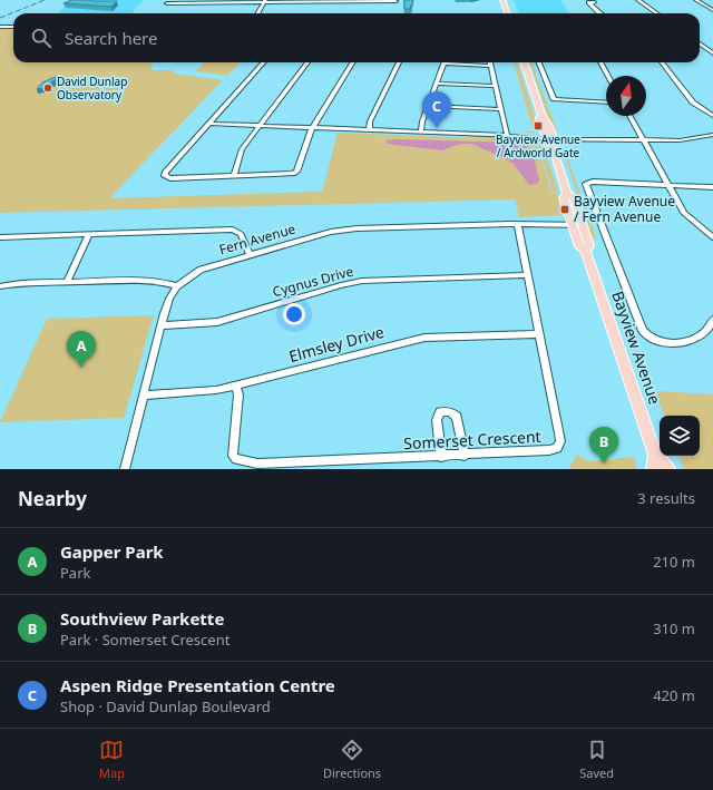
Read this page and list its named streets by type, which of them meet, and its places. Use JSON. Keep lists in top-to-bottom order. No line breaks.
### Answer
{"streets":{"main road":["Bayview Avenue"],"street":["Fern Avenue","Cygnus Drive","Elmsley Drive","Somerset Crescent"]},"crossings":[["Fern Avenue","Cygnus Drive"],["Fern Avenue","Elmsley Drive"],["Fern Avenue","Bayview Avenue"],["Fern Avenue","Somerset Crescent"],["Cygnus Drive","Somerset Crescent"],["Elmsley Drive","Somerset Crescent"]],"places":{"other":["David Dunlap Observatory"],"transit":["Bayview Avenue / Ardworld Gate","Bayview Avenue / Fern Avenue"]},"north":"top","page":{"search":"Search here","pins":["C","A","B"],"heading":["Nearby","3 results"],"list":[{"mark":"A","name":"Gapper Park","note":"Park","value":"210 m"},{"mark":"B","name":"Southview Parkette","note":"Park · Somerset Crescent","value":"310 m"},{"mark":"C","name":"Aspen Ridge Presentation Centre","note":"Shop · David Dunlap Boulevard","value":"420 m"}],"nav":["Map","Directions","Saved"]}}
